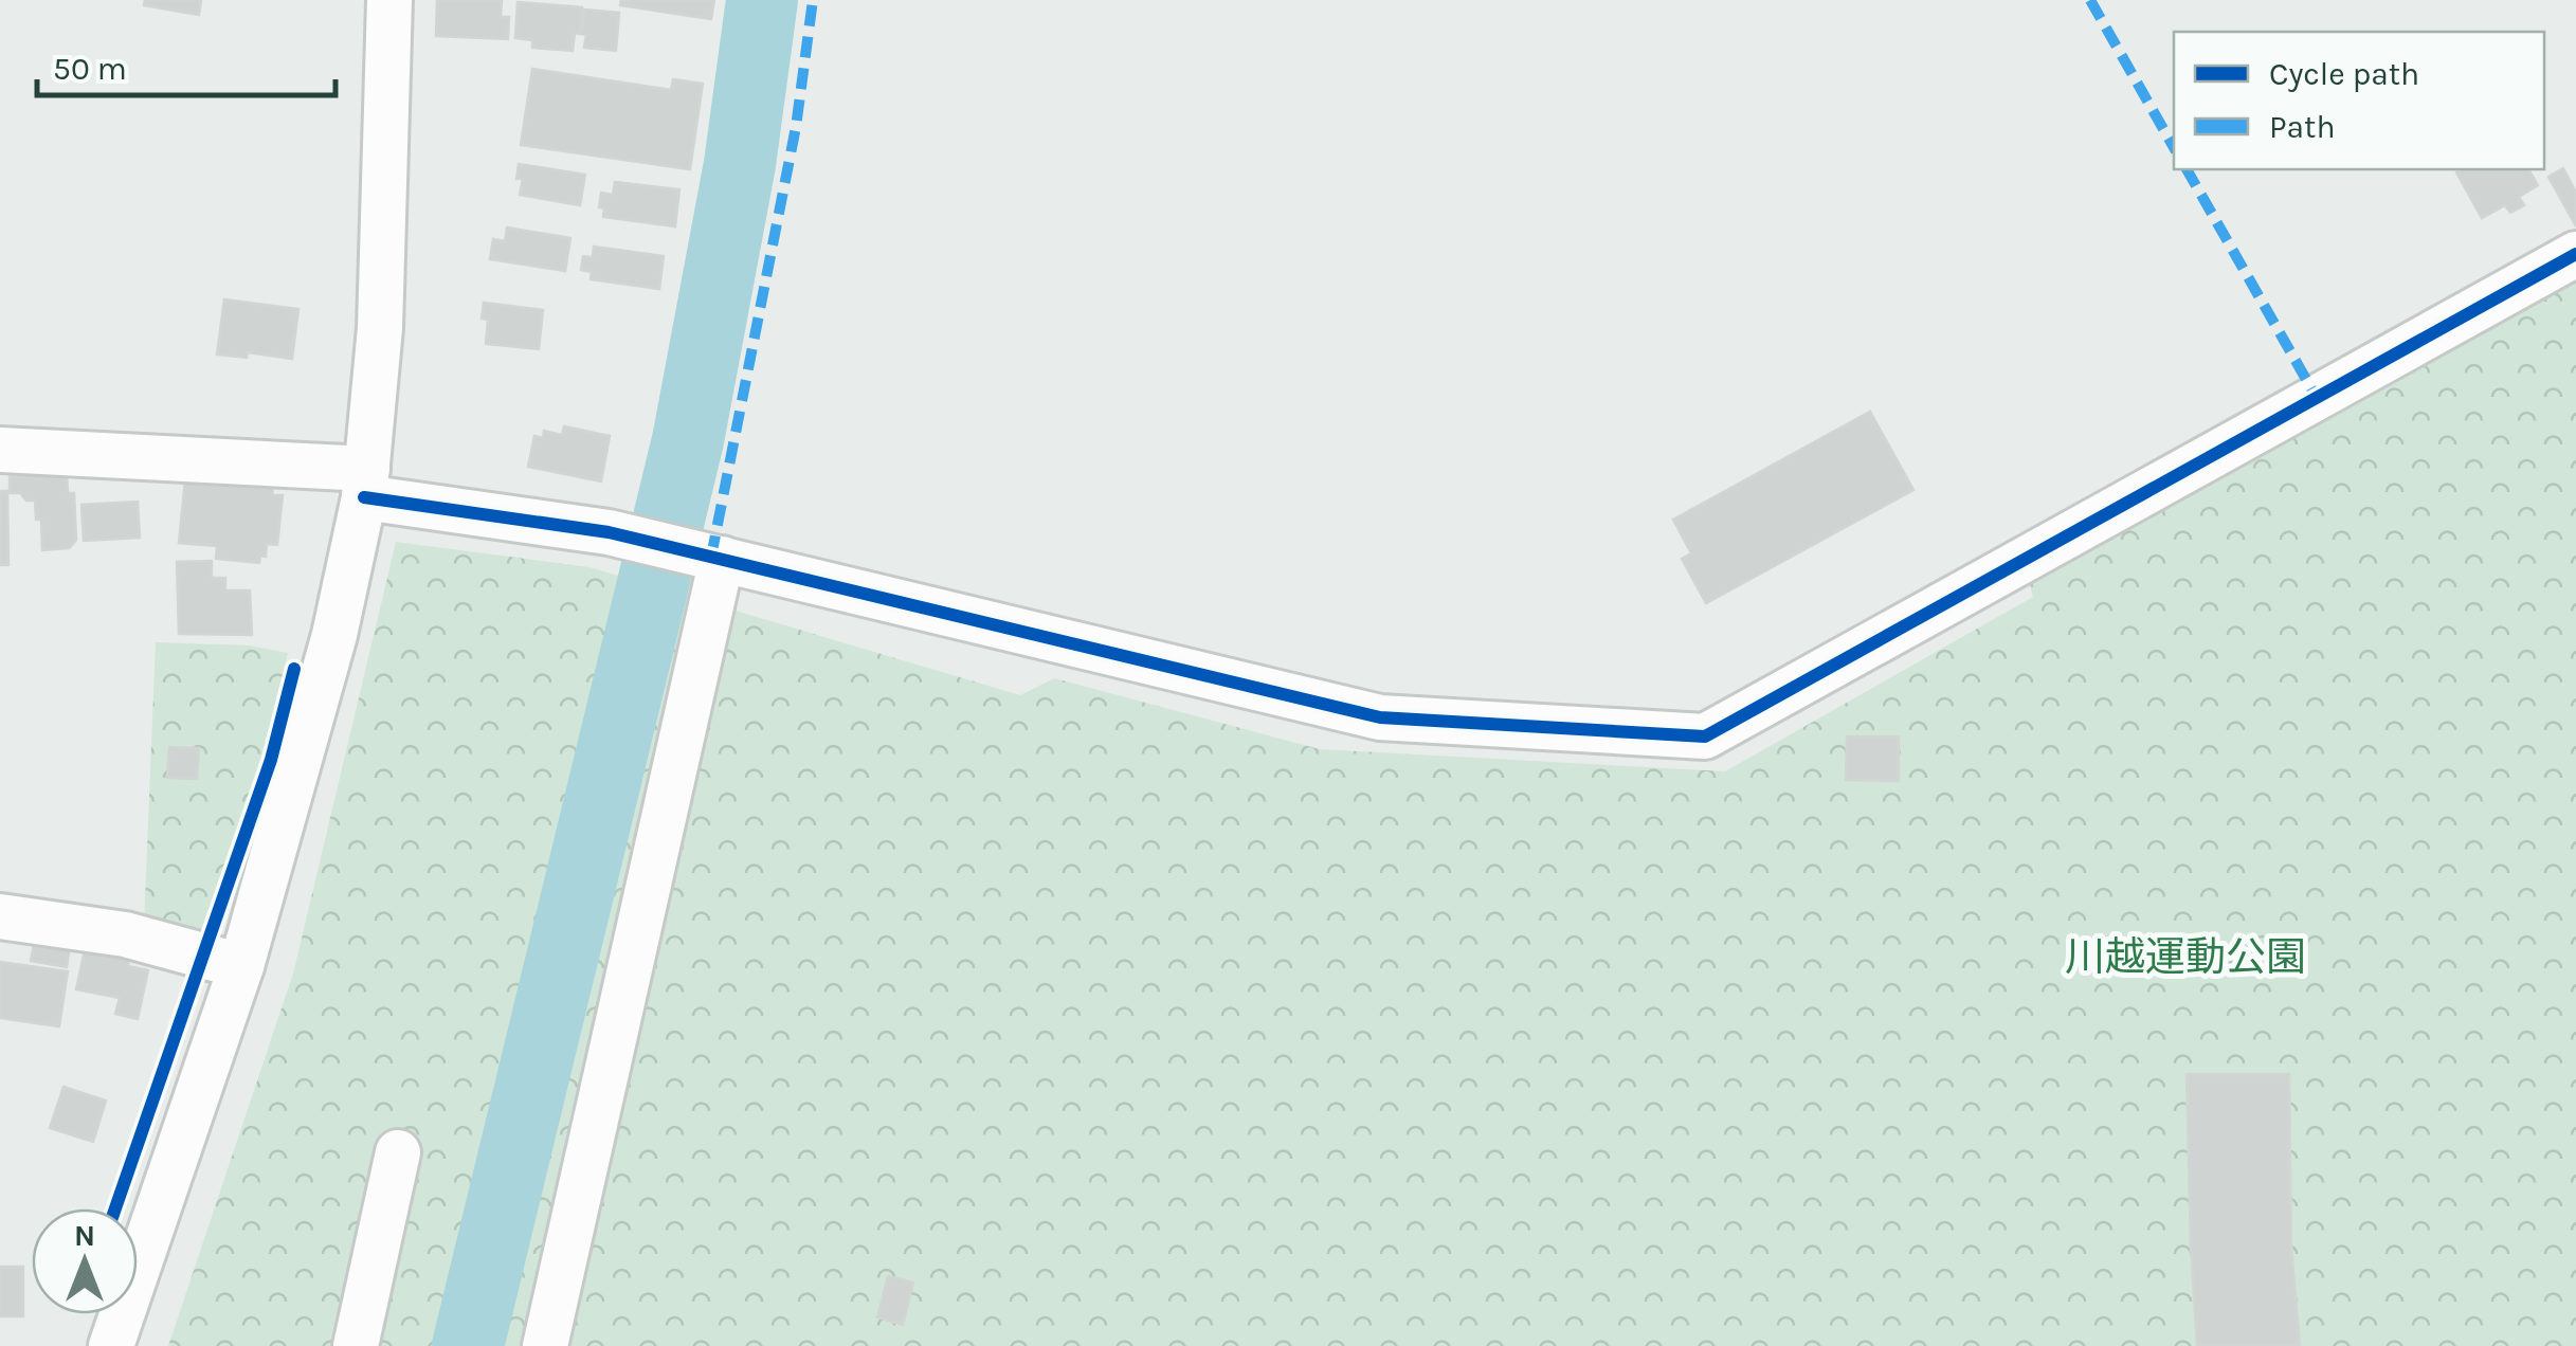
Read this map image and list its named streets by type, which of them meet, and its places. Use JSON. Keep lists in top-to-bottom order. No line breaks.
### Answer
{"parks":["川越運動公園"],"legend":["Cycle path","Path"],"scale_bar":"50 m","north":"top"}
